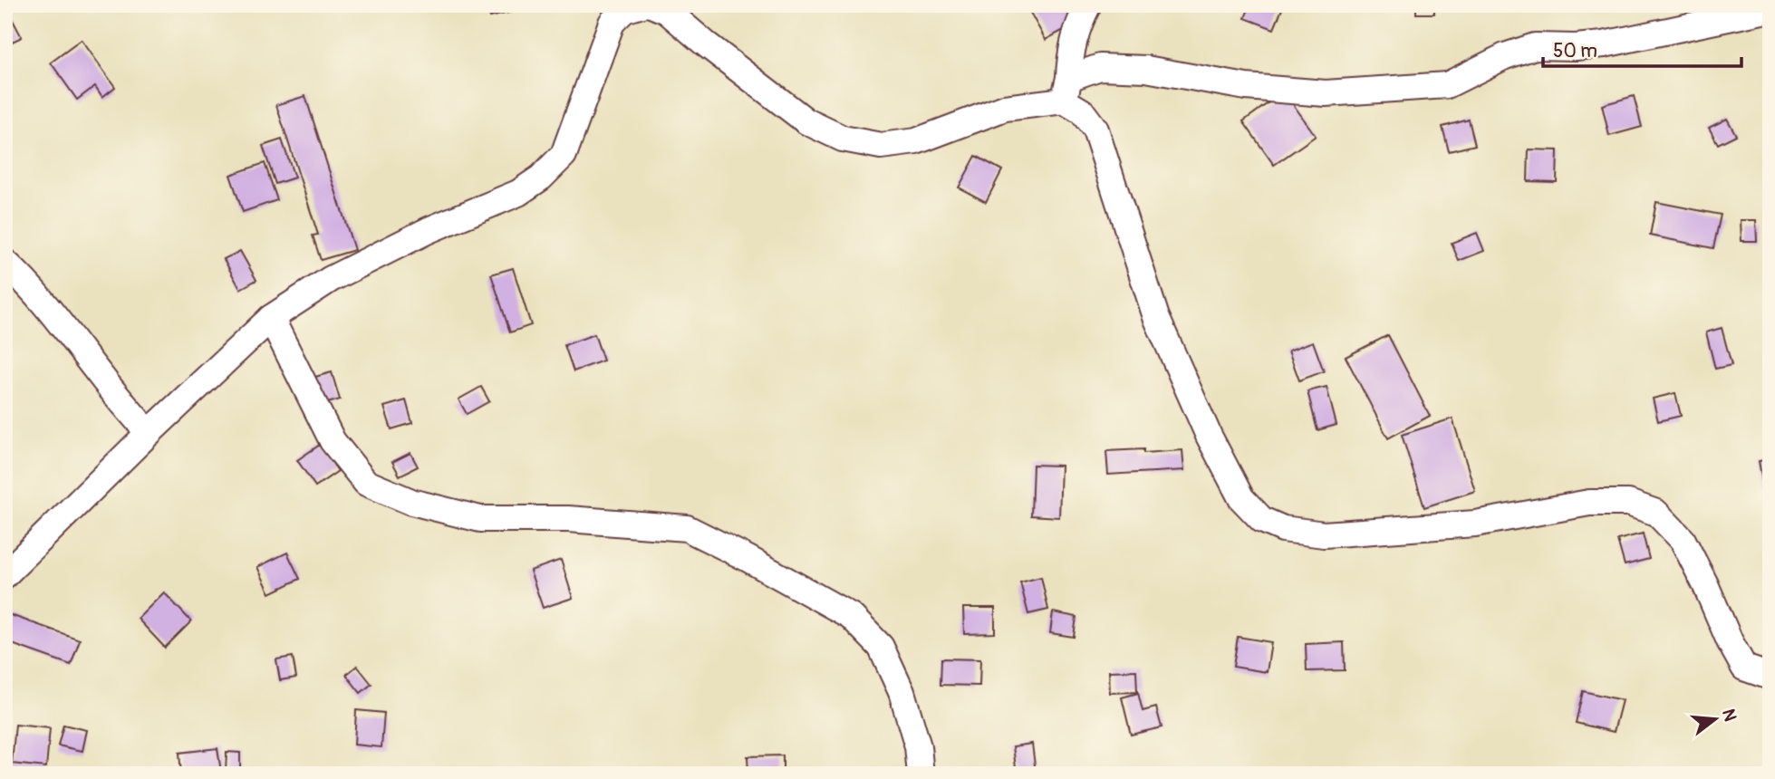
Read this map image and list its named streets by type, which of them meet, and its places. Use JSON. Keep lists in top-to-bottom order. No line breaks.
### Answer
{"scale_bar":"50 m","north":"right"}
